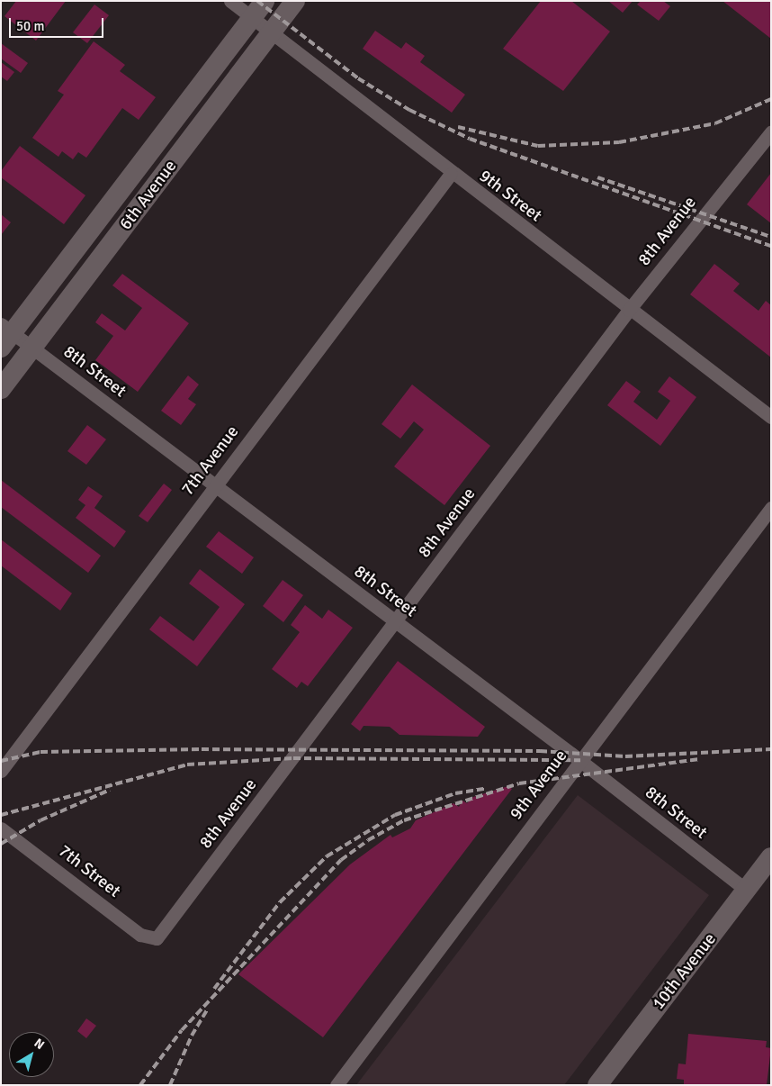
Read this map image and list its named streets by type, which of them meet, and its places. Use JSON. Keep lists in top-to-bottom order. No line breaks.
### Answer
{"streets":{"main road":["6th Avenue","10th Avenue"],"street":["9th Street","8th Avenue","8th Street","7th Avenue","9th Avenue","7th Street"]},"crossings":[["6th Avenue","9th Street"],["6th Avenue","8th Street"],["9th Street","8th Avenue"],["9th Street","7th Avenue"],["8th Avenue","8th Street"],["8th Avenue","7th Street"],["8th Street","7th Avenue"],["8th Street","9th Avenue"],["8th Street","10th Avenue"]],"scale_bar":"50 m","north":"top right"}
